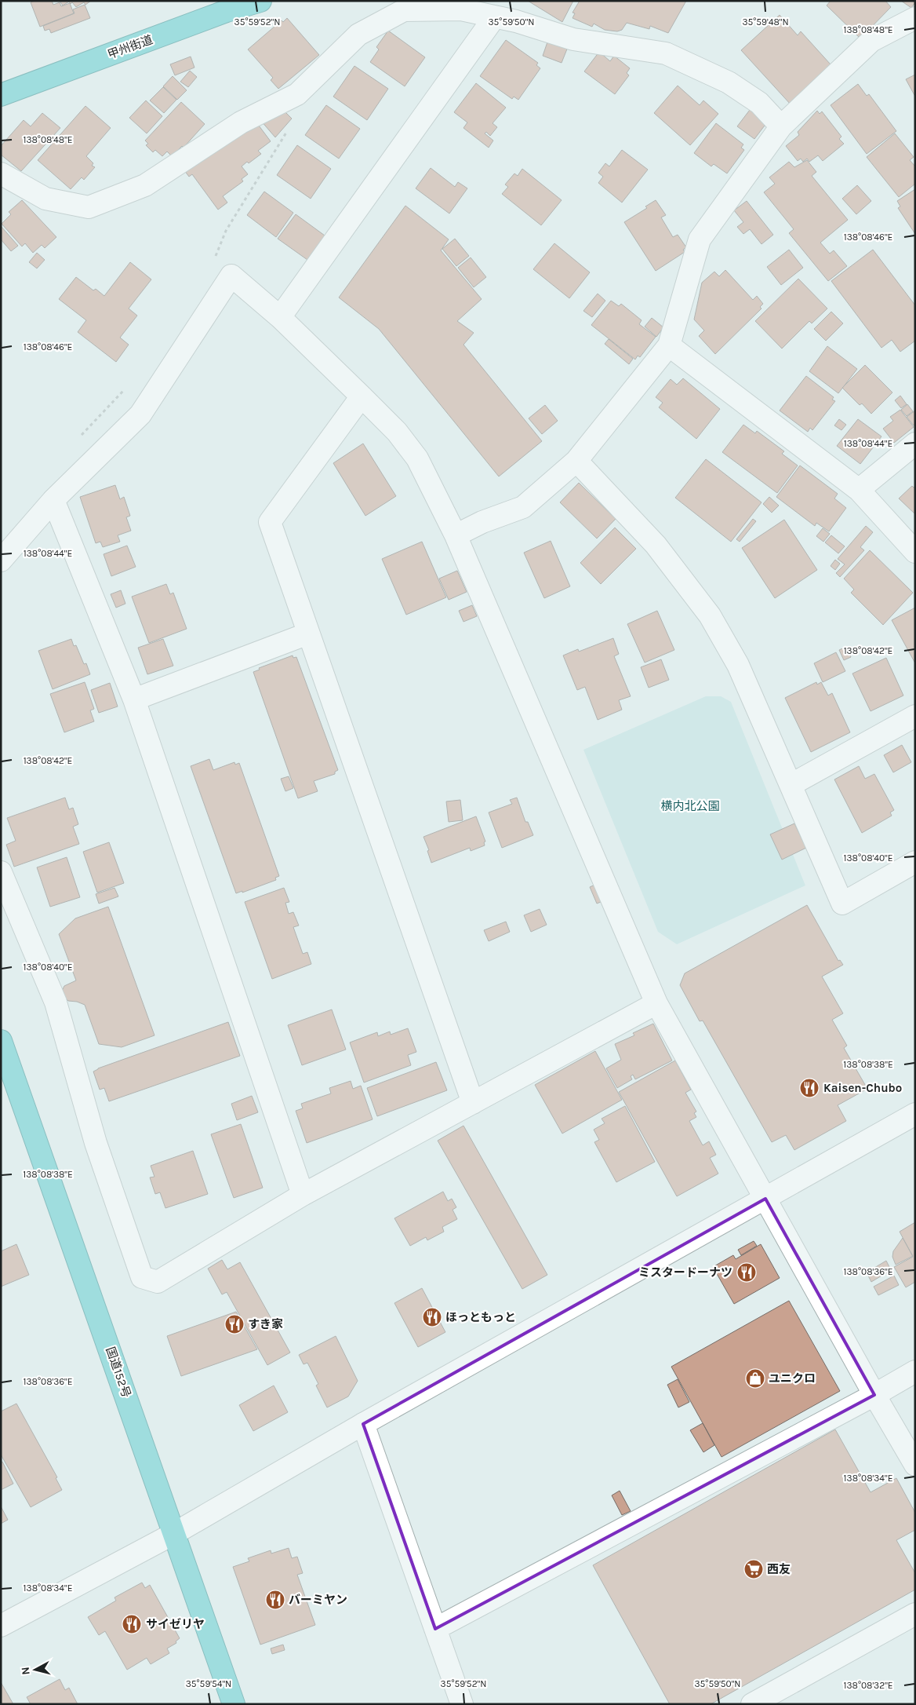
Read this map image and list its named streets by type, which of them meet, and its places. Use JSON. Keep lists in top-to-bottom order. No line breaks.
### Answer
{"streets":{"highway":["甲州街道","国道152号"]},"parks":["横内北公園"],"places":{"restaurant":["Kaisen-Chubo","ミスタードーナツ","ほっともっと","すき家","バーミヤン","サイゼリヤ"],"shop":["ユニクロ"],"supermarket":["西友"]},"north":"left","coordinates":["35°59'52\"N","35°59'50\"N","35°59'48\"N","138°08'48\"E","138°08'46\"E","138°08'44\"E","138°08'42\"E","138°08'40\"E","138°08'38\"E","138°08'36\"E","138°08'34\"E","35°59'54\"N","138°08'32\"E"]}
